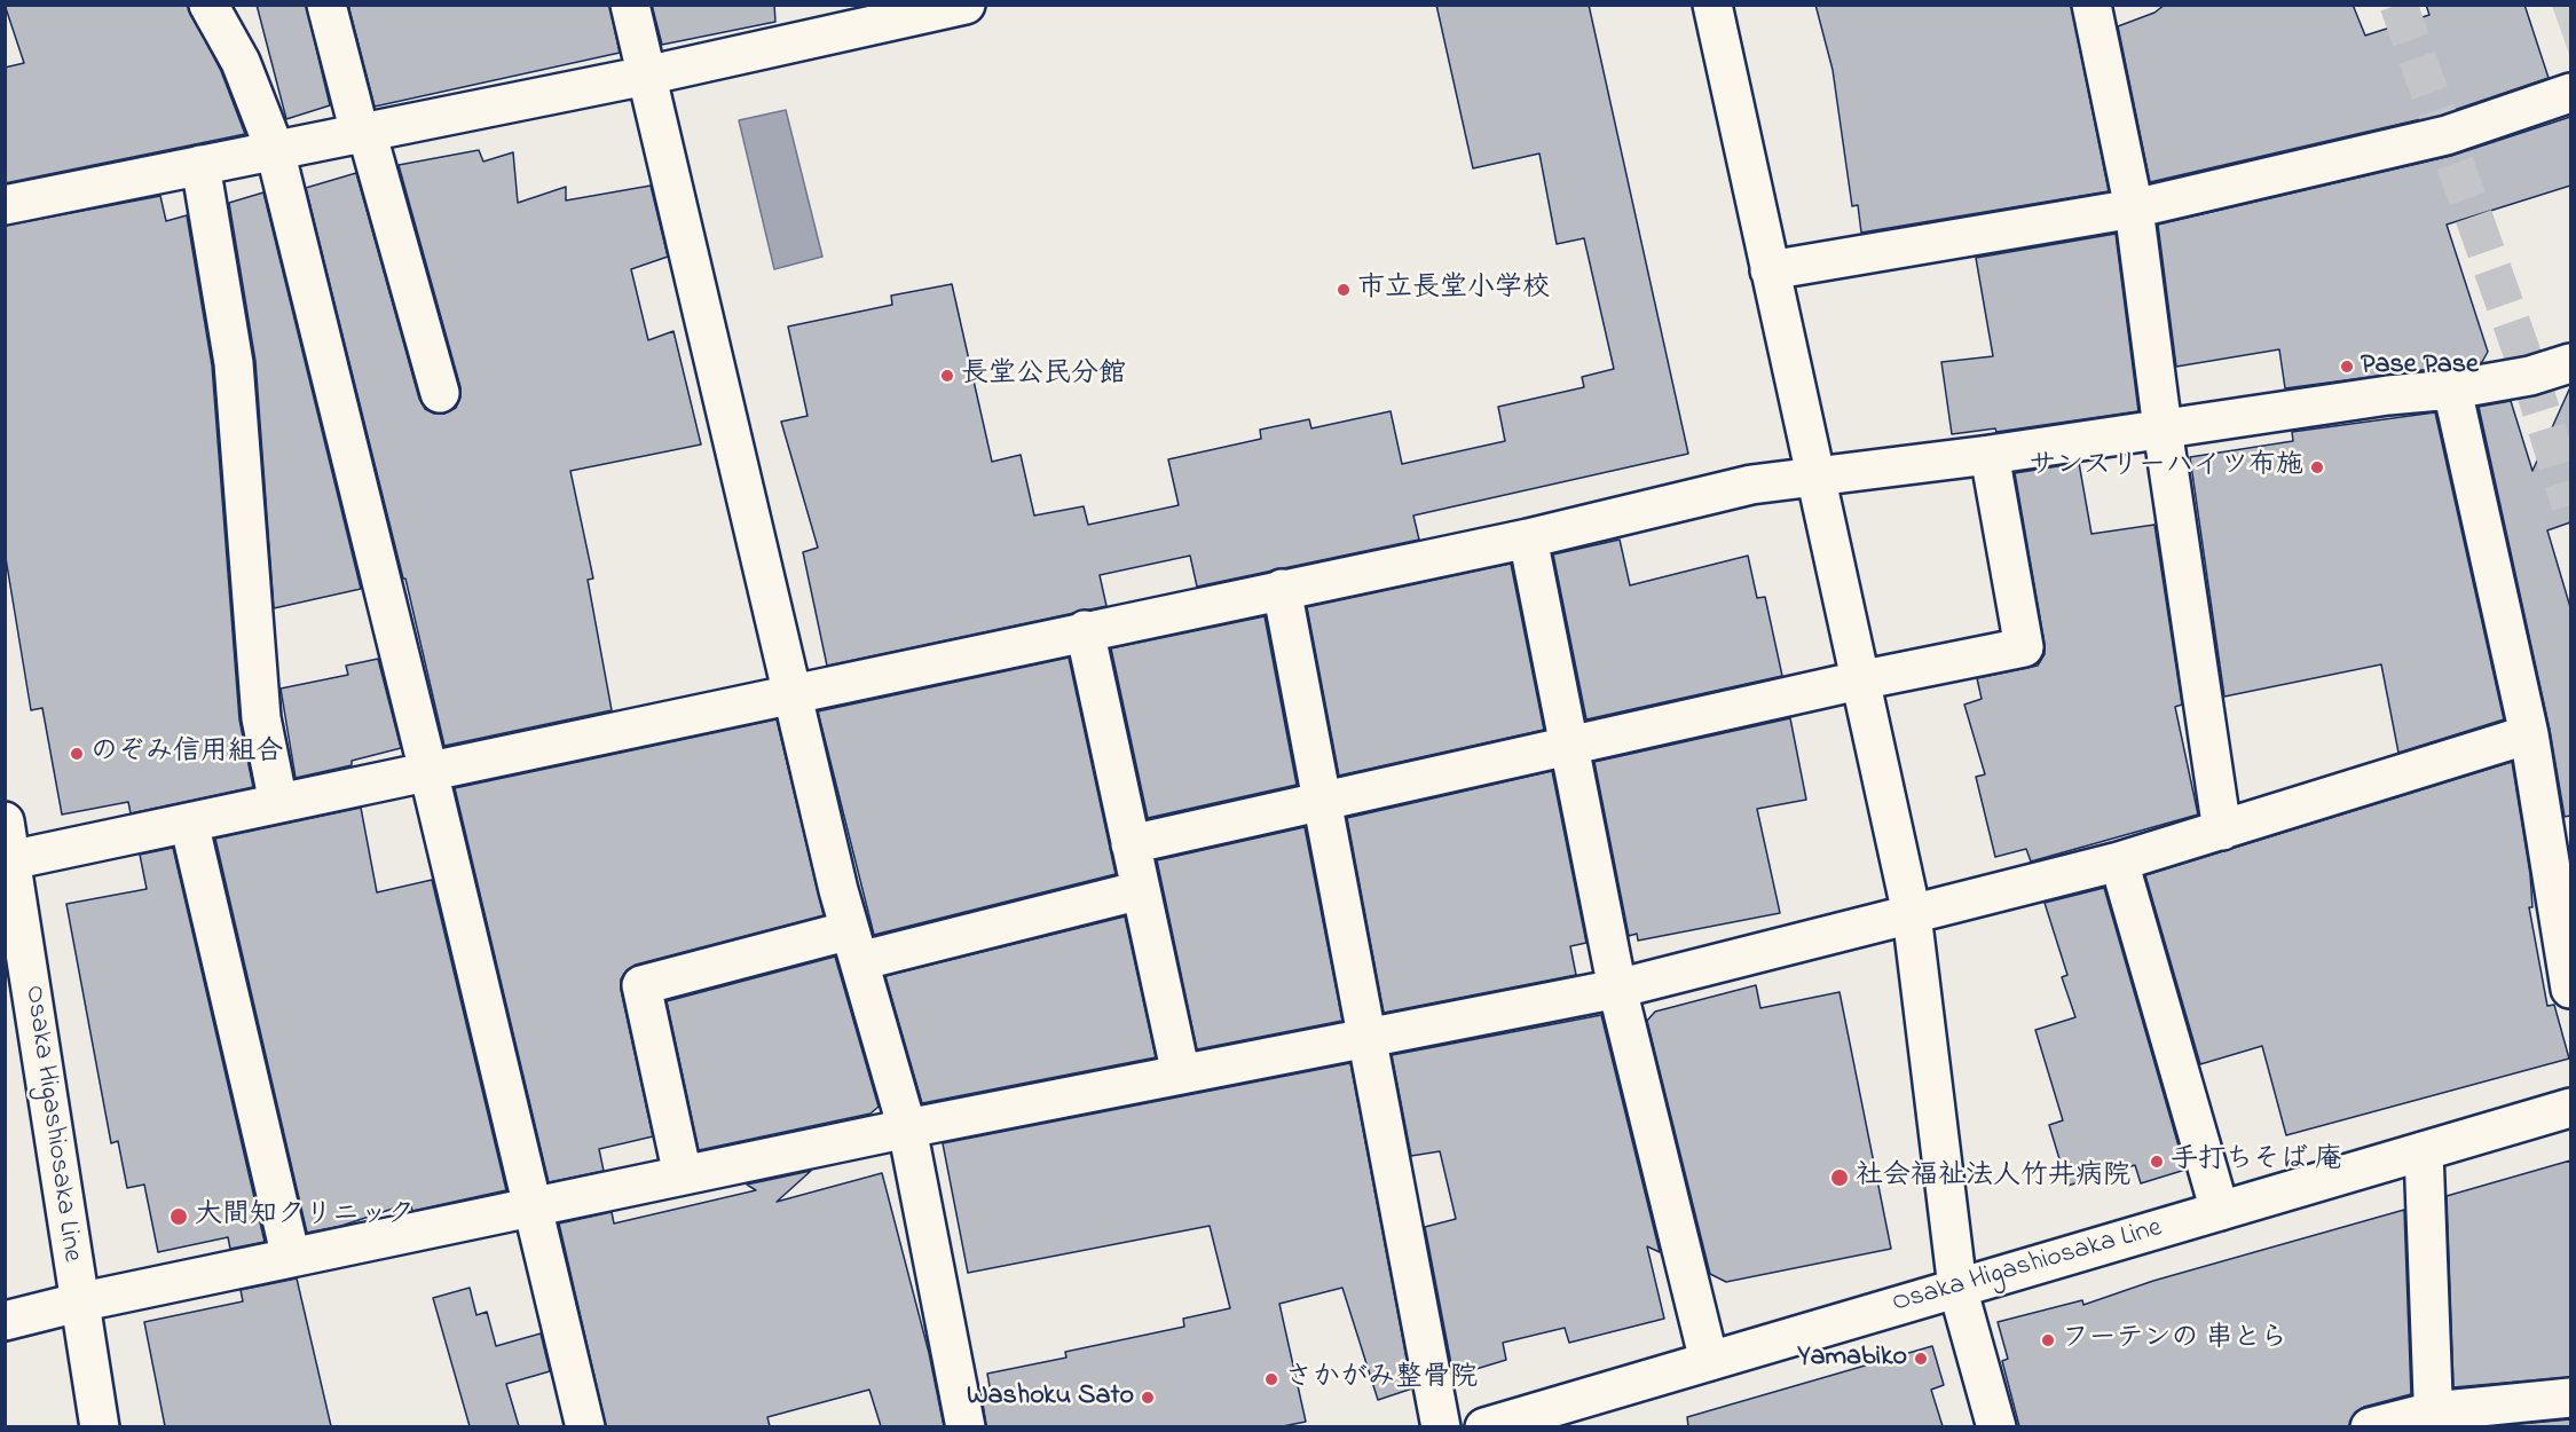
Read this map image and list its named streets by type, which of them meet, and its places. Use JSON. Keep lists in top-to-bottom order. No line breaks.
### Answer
{"streets":{"street":["Osaka Higashiosaka Line"]},"places":["市立長堂小学校","Pase Pase","長堂公民分館","サンスリーハイツ布施","のぞみ信用組合","手打ちそば 庵","社会福祉法人竹井病院","大間知クリニック","フーテンの 串とら","Yamabiko","さかがみ整骨院","Washoku Sato"]}
